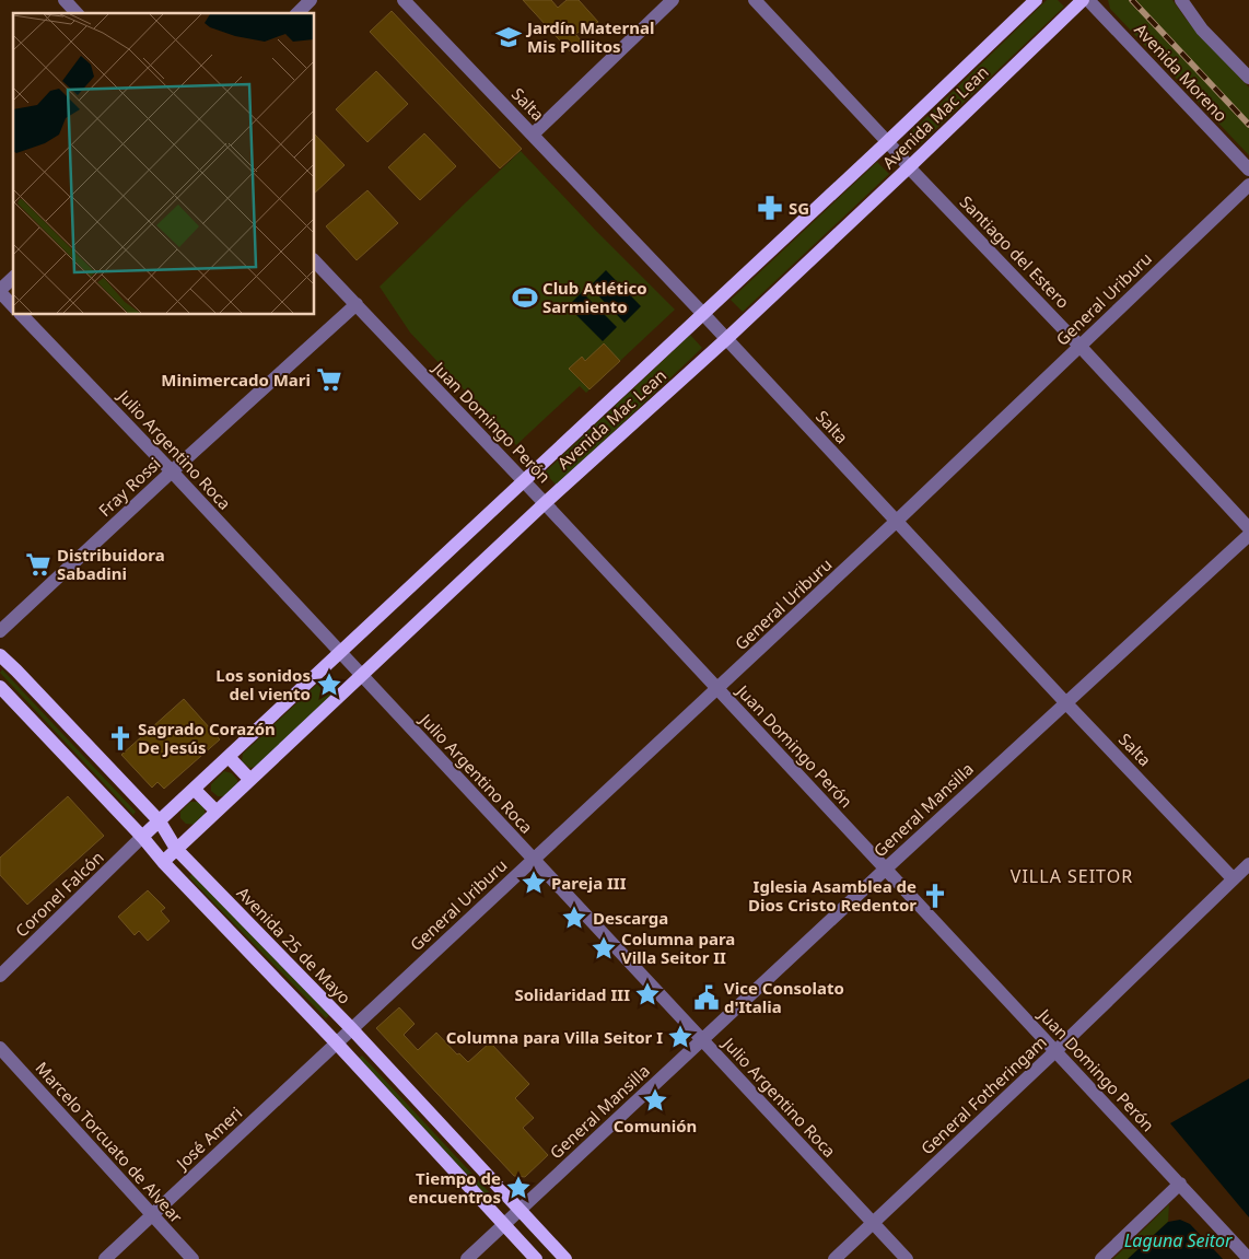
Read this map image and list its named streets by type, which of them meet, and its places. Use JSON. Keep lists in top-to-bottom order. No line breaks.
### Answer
{"streets":{"main road":["Avenida Mac Lean","Avenida 25 de Mayo"],"street":["Avenida Moreno","Salta","Santiago del Estero","General Uriburu","Juan Domingo Perón","Julio Argentino Roca","Fray Rossi","General Mansilla","Coronel Falcón","General Fotheringam","José Ameri","Marcelo Torcuato de Alvear"]},"crossings":[["Salta","Avenida Mac Lean"],["Salta","General Uriburu"],["Salta","General Mansilla"],["Salta","General Fotheringam"],["Avenida Mac Lean","Santiago del Estero"],["Avenida Mac Lean","Juan Domingo Perón"],["Avenida Mac Lean","Julio Argentino Roca"],["Avenida Mac Lean","Coronel Falcón"],["Avenida Mac Lean","Avenida 25 de Mayo"],["Santiago del Estero","General Uriburu"],["General Uriburu","Juan Domingo Perón"],["General Uriburu","Julio Argentino Roca"],["General Uriburu","Avenida 25 de Mayo"],["General Uriburu","José Ameri"],["Juan Domingo Perón","Fray Rossi"],["Juan Domingo Perón","General Mansilla"],["Juan Domingo Perón","General Fotheringam"],["Julio Argentino Roca","Fray Rossi"],["Julio Argentino Roca","General Mansilla"],["Julio Argentino Roca","General Fotheringam"],["General Mansilla","Avenida 25 de Mayo"],["José Ameri","Marcelo Torcuato de Alvear"]],"districts":["VILLA SEITOR"],"water":["Laguna Seitor"],"places":{"school or university":["Jardín Maternal Mis Pollitos"],"pharmacy":["SG"],"sports":["Club Atlético Sarmiento"],"supermarket":["Minimercado Mari","Distribuidora Sabadini"],"place":["Los sonidos del viento","Pareja III","Descarga","Columna para Villa Seitor II","Solidaridad III","Columna para Villa Seitor I","Comunión","Tiempo de encuentros"],"church":["Sagrado Corazón De Jesús","Iglesia Asamblea de Dios Cristo Redentor"],"public building":["Vice Consolato d'Italia"]}}
